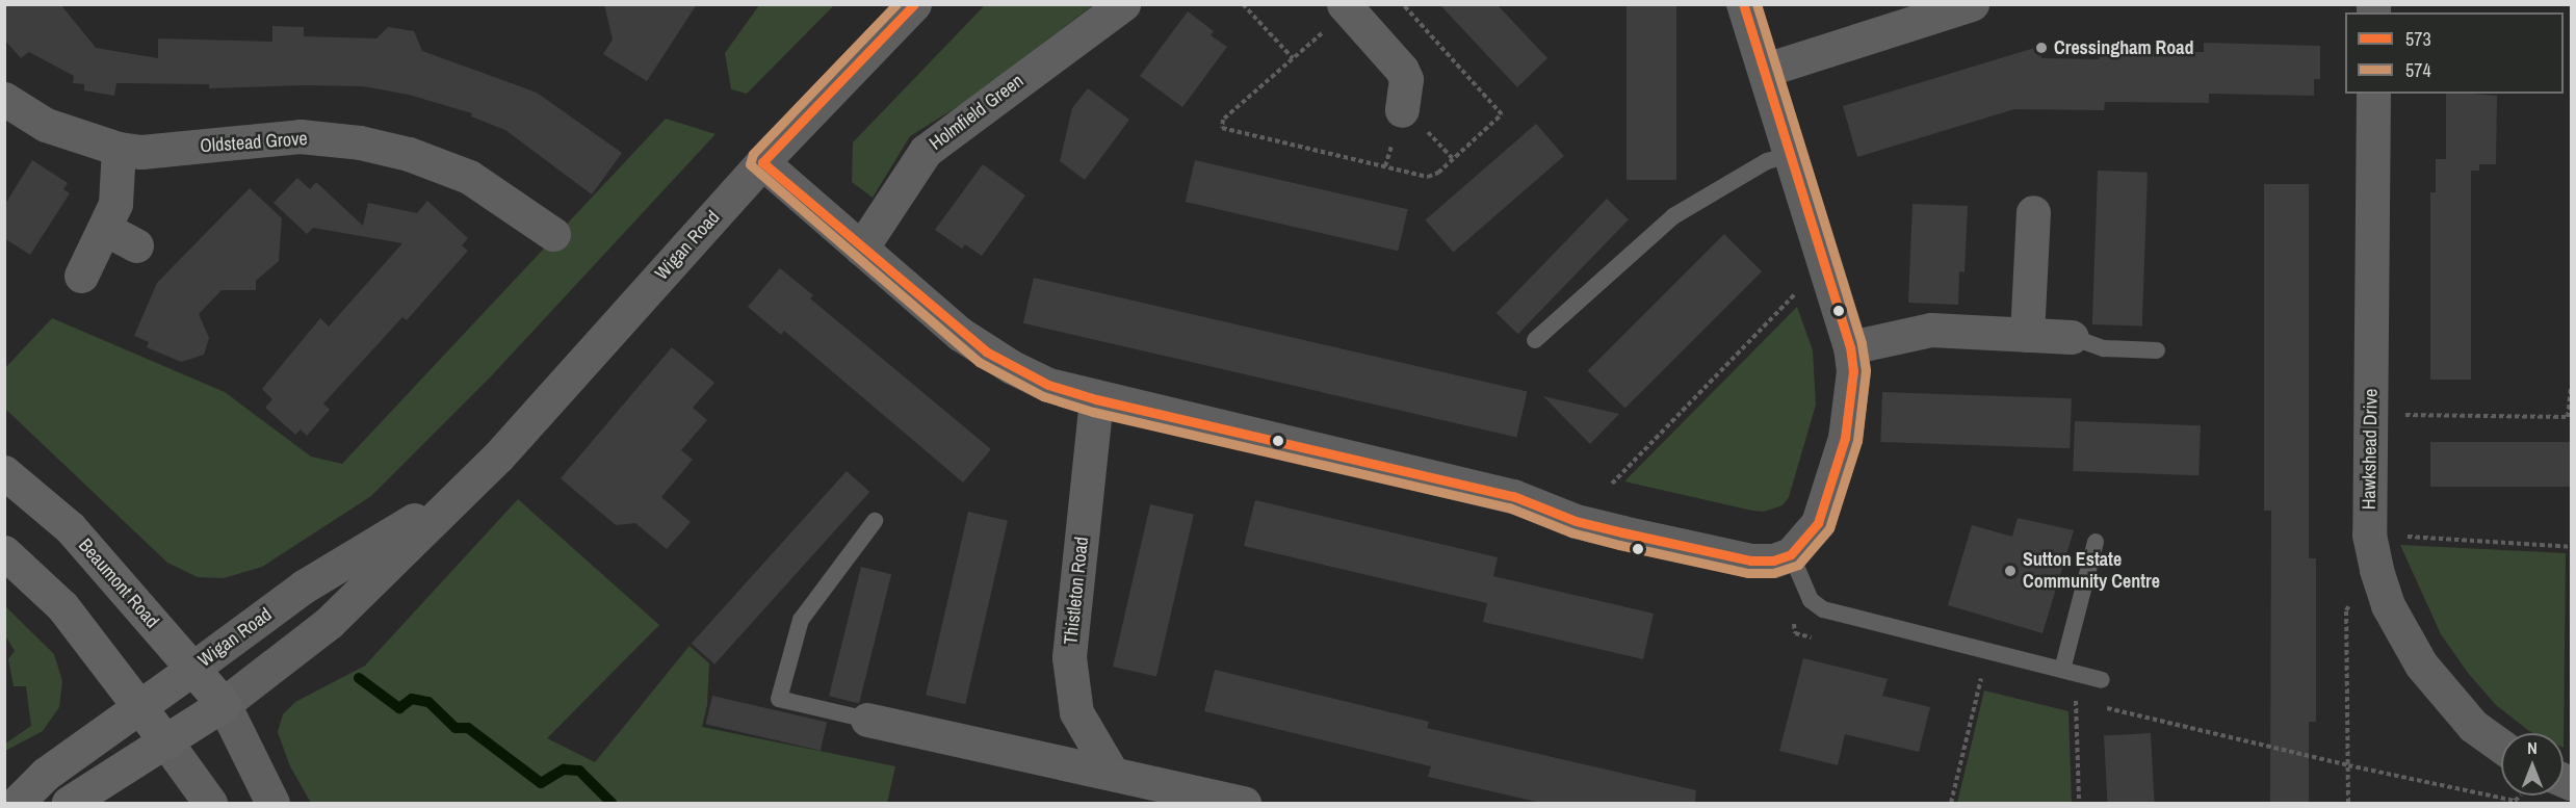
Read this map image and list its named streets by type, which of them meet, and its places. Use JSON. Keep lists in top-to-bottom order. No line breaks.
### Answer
{"streets":{"highway":["Wigan Road","Beaumont Road"],"street":["Holmfield Green","Oldstead Grove","Hawkshead Drive","Thistleton Road"]},"crossings":[["Wigan Road","Beaumont Road"]],"places":["Cressingham Road","Sutton Estate Community Centre"],"lines":["transit line 573","transit line 574"],"legend":["573","574"],"north":"top"}
